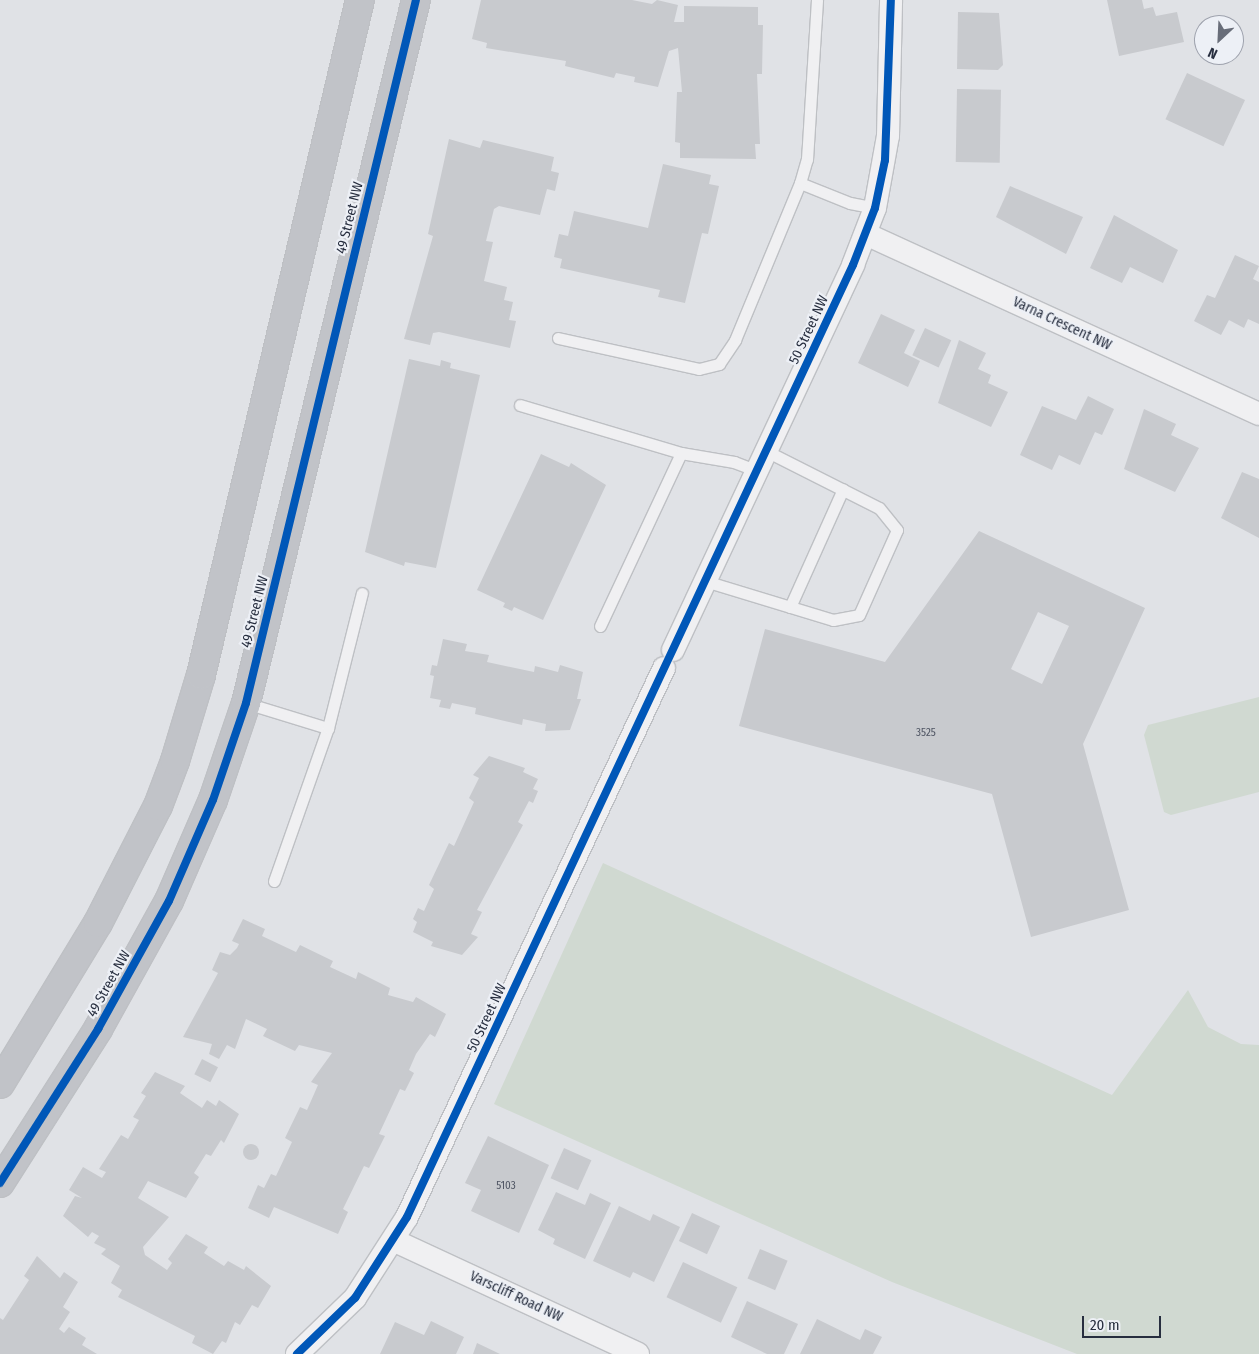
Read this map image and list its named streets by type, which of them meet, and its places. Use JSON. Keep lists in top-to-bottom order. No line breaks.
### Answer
{"streets":{"street":["49 Street NW","Varna Crescent NW","50 Street NW","Varscliff Road NW"]},"crossings":[["Varna Crescent NW","50 Street NW"],["50 Street NW","Varscliff Road NW"]],"house_numbers":["3525","5103"],"scale_bar":"20 m","north":"bottom left"}
